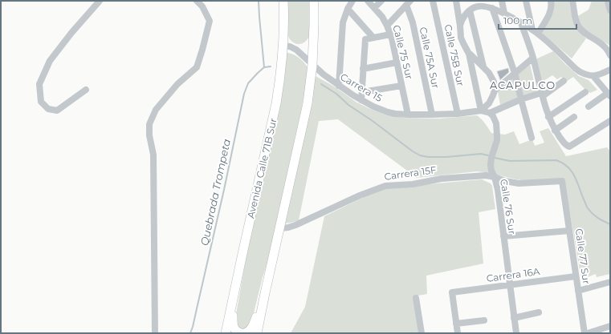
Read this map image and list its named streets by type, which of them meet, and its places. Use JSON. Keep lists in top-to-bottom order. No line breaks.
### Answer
{"streets":{"highway":["Avenida Calle 71B Sur"],"street":["Calle 75 Sur","Calle 75B Sur","Calle 75A Sur","Carrera 15","Carrera 15F","Calle 76 Sur","Calle 77 Sur","Carrera 16A"]},"crossings":[["Calle 75 Sur","Carrera 15"],["Calle 75B Sur","Carrera 15"],["Calle 75A Sur","Carrera 15"],["Carrera 15","Avenida Calle 71B Sur"],["Carrera 15F","Calle 76 Sur"],["Carrera 15F","Calle 77 Sur"],["Calle 76 Sur","Carrera 16A"],["Calle 77 Sur","Carrera 16A"]],"districts":["ACAPULCO"],"water":["Quebrada Trompeta"],"scale_bar":"100 m"}
